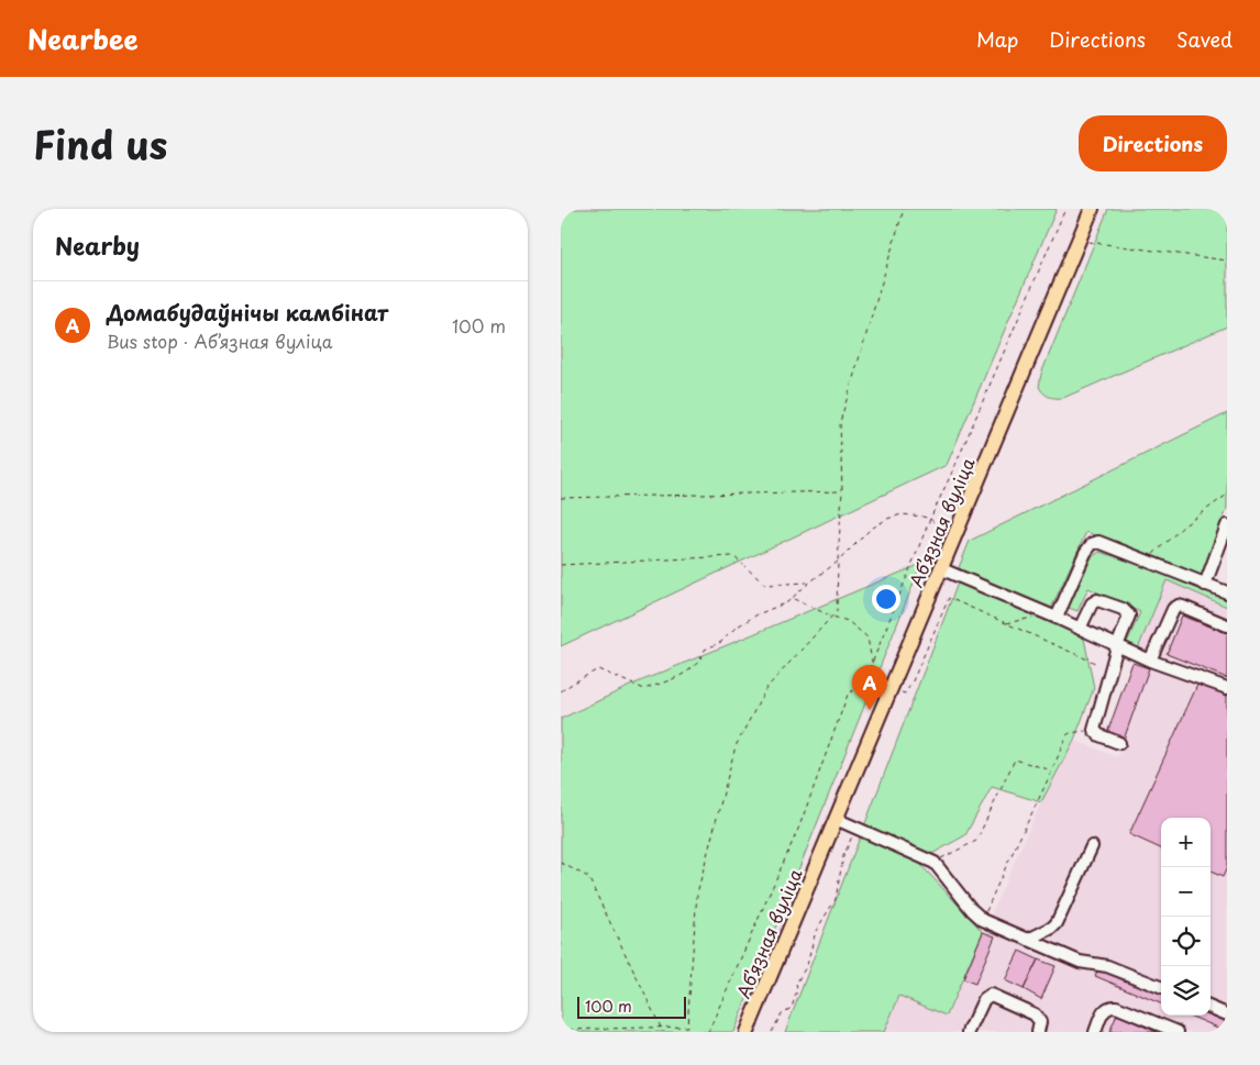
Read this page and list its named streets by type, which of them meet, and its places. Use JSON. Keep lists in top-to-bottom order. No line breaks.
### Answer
{"streets":{"main road":["Абʼязная вуліца"]},"scale_bar":"100 m","page":{"header":"Nearbee","nav":["Map","Directions","Saved"],"title":"Find us","buttons":"Directions","heading":"Nearby","list":[{"mark":"A","name":"Домабудаўнічы камбінат","note":"Bus stop · Абʼязная вуліца","value":"100 m"}],"pins":"A","map_buttons":["+","−"],"scale":"100 m"}}
